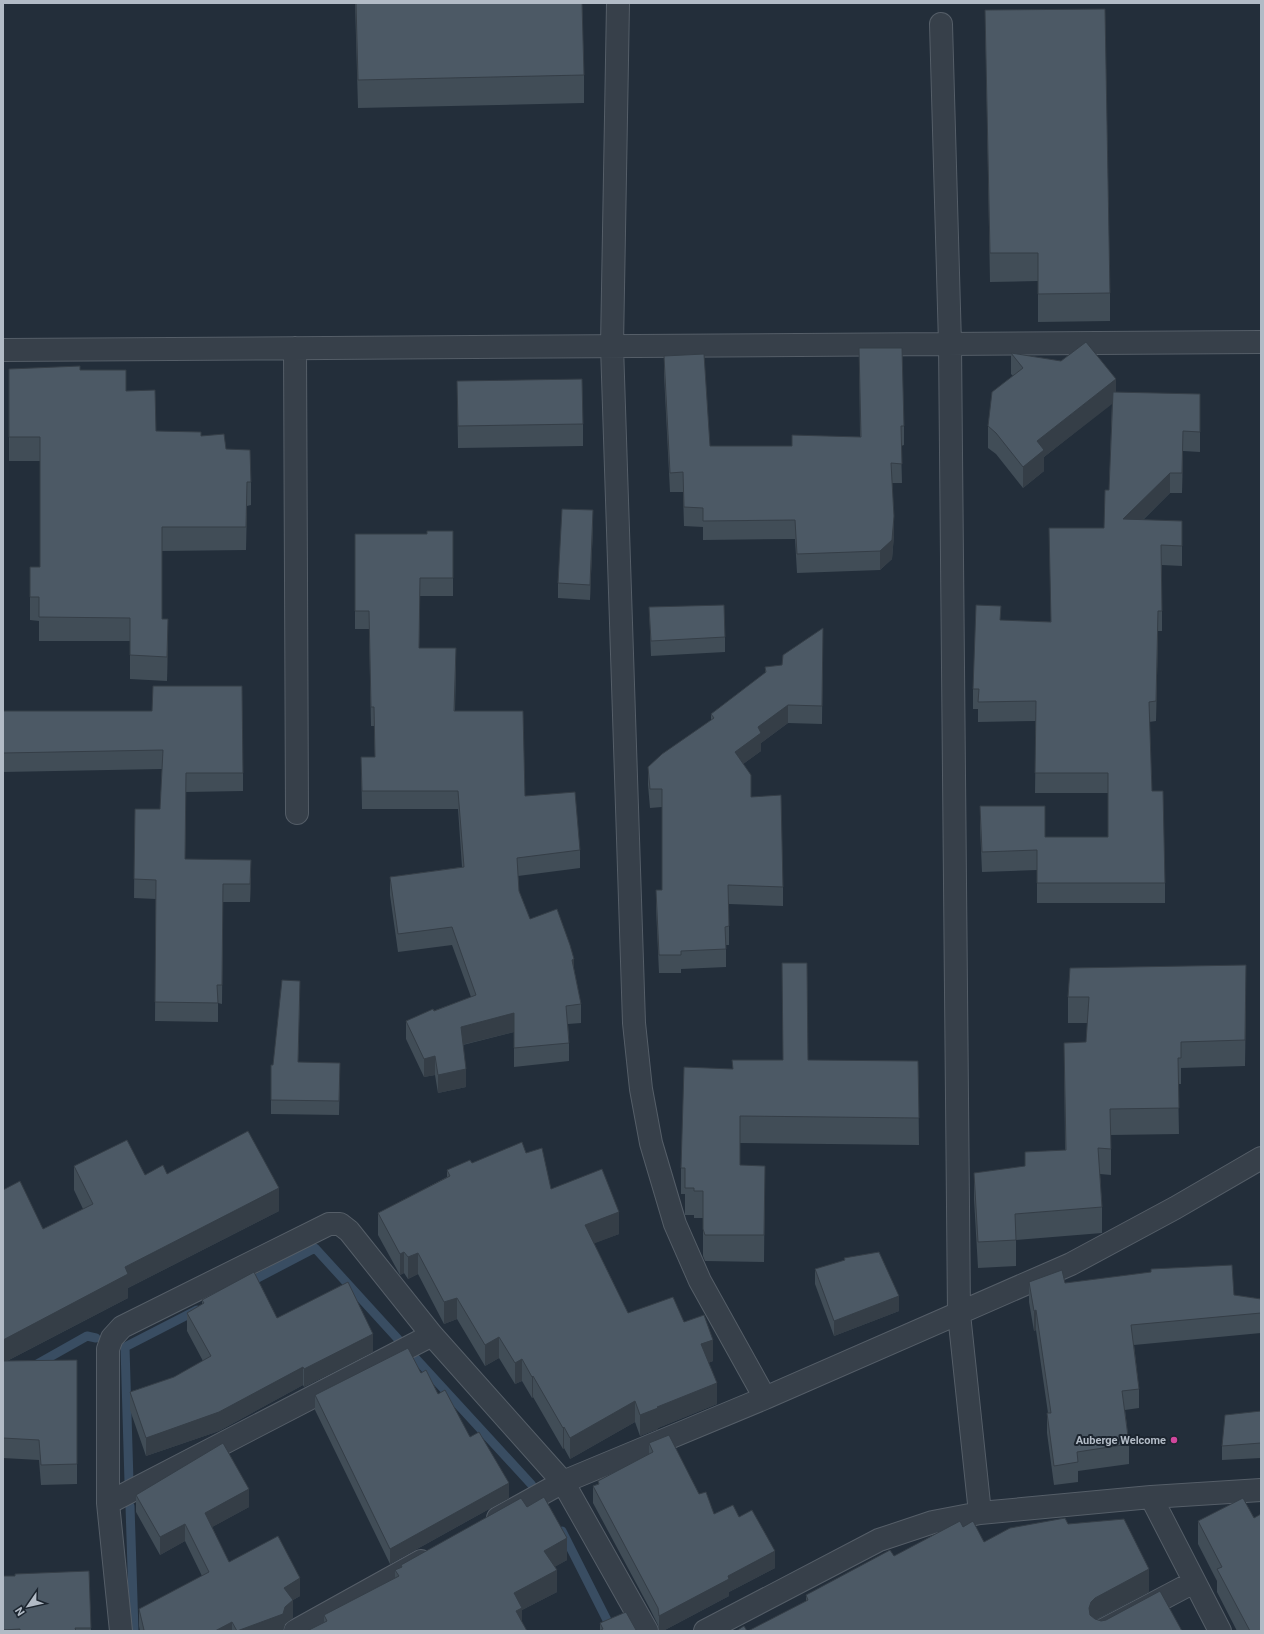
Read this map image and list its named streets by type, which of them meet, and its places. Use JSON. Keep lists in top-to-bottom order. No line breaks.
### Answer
{"places":["Auberge Welcome"],"north":"bottom left"}
